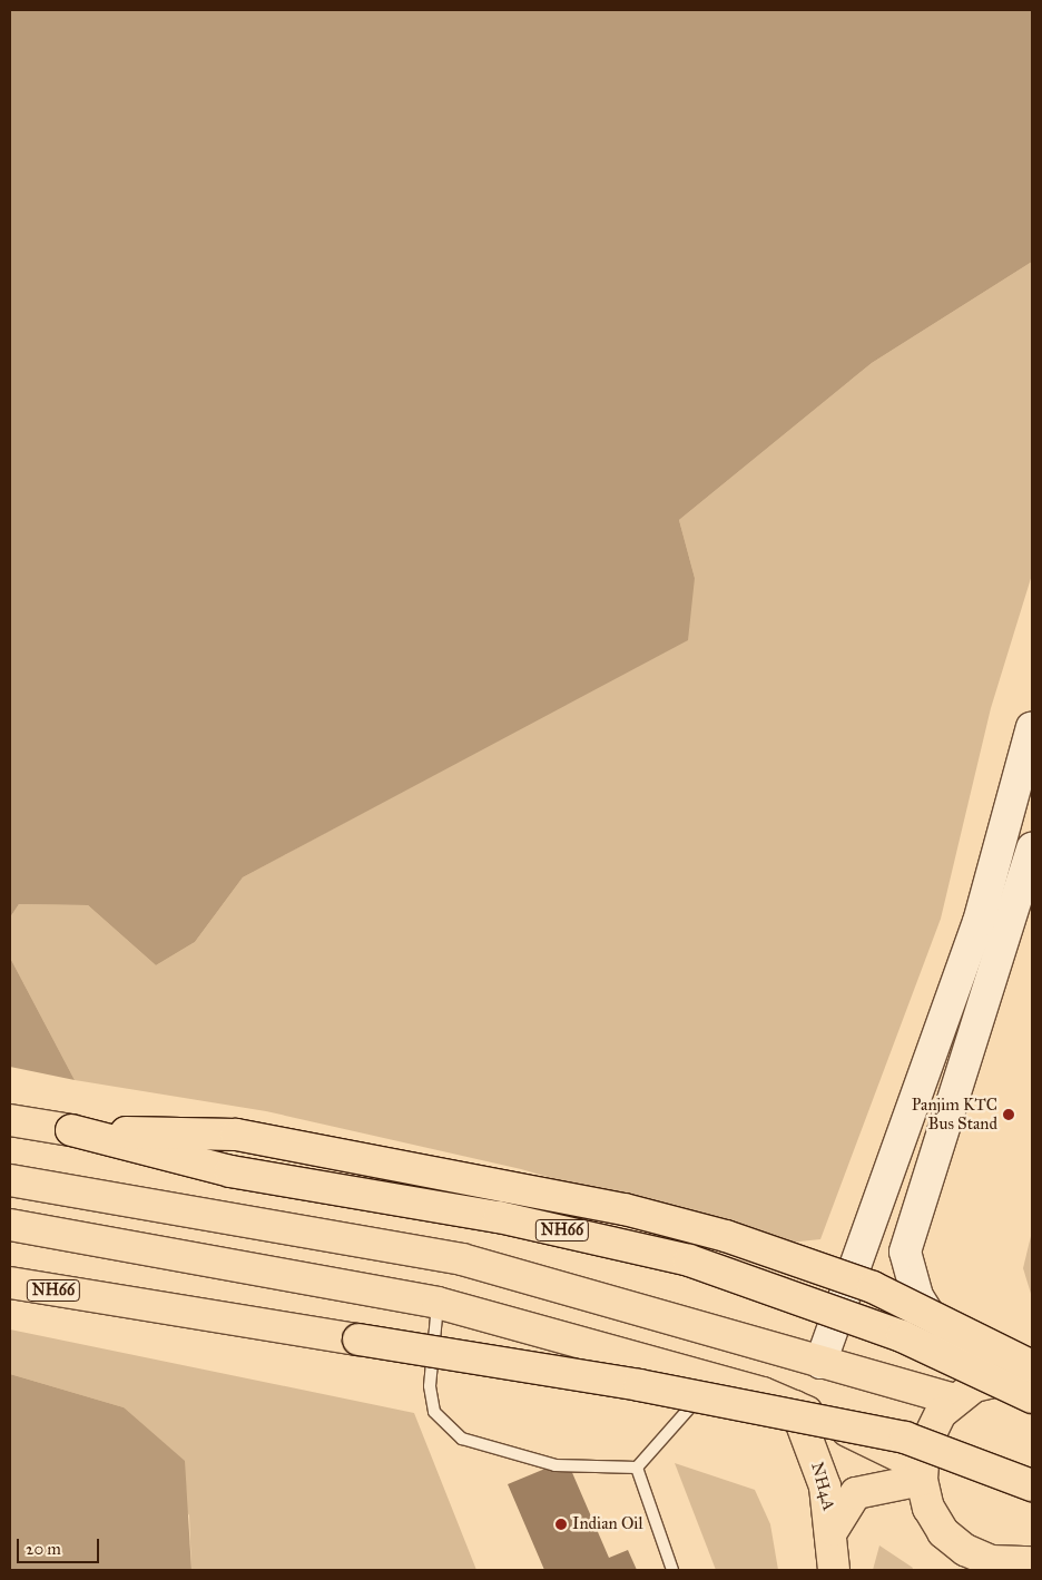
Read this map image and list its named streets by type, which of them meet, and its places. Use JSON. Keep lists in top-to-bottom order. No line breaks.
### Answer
{"streets":{"main road":["NH66","NH4A"]},"places":["Panjim KTC Bus Stand","Indian Oil"],"scale_bar":"20 m"}
